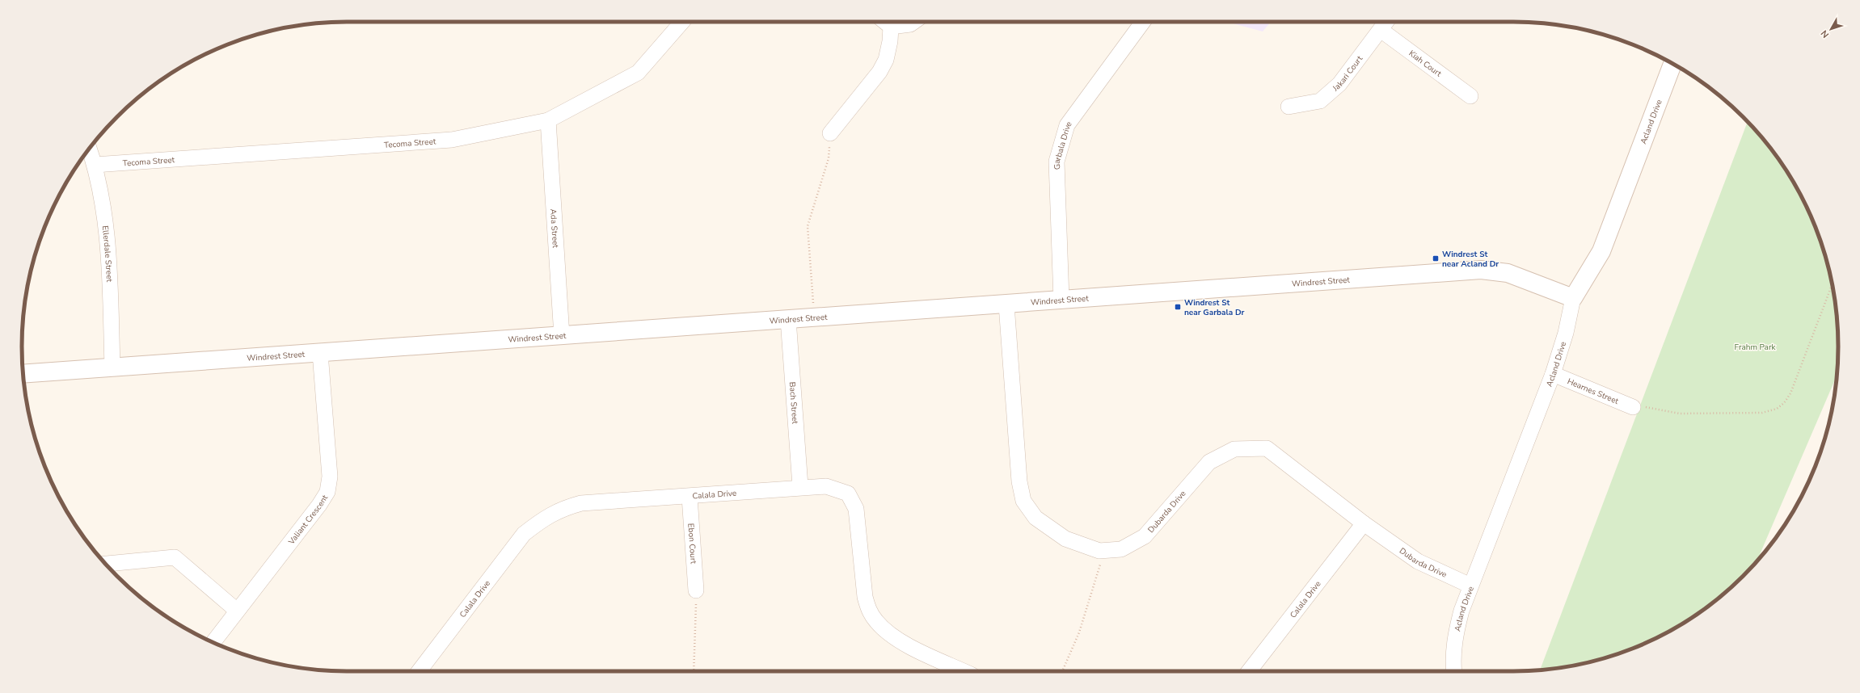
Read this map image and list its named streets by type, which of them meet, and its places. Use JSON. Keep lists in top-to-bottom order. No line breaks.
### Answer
{"streets":{"street":["Kiah Court","Jakari Court","Acland Drive","Tecoma Street","Garbala Drive","Ada Street","Ellerdale Street","Windrest Street","Hearnes Street","Bach Street","Calala Drive","Dubarda Drive","Valiant Crescent","Ebon Court"]},"crossings":[["Kiah Court","Jakari Court"],["Acland Drive","Windrest Street"],["Acland Drive","Hearnes Street"],["Acland Drive","Dubarda Drive"],["Tecoma Street","Ada Street"],["Tecoma Street","Ellerdale Street"],["Garbala Drive","Windrest Street"],["Ada Street","Windrest Street"],["Ellerdale Street","Windrest Street"],["Windrest Street","Bach Street"],["Windrest Street","Dubarda Drive"],["Windrest Street","Valiant Crescent"],["Bach Street","Calala Drive"],["Calala Drive","Dubarda Drive"],["Calala Drive","Ebon Court"]],"parks":["Frahm Park"],"places":{"transit":["Windrest St near Acland Dr","Windrest St near Garbala Dr"]},"north":"bottom left"}
